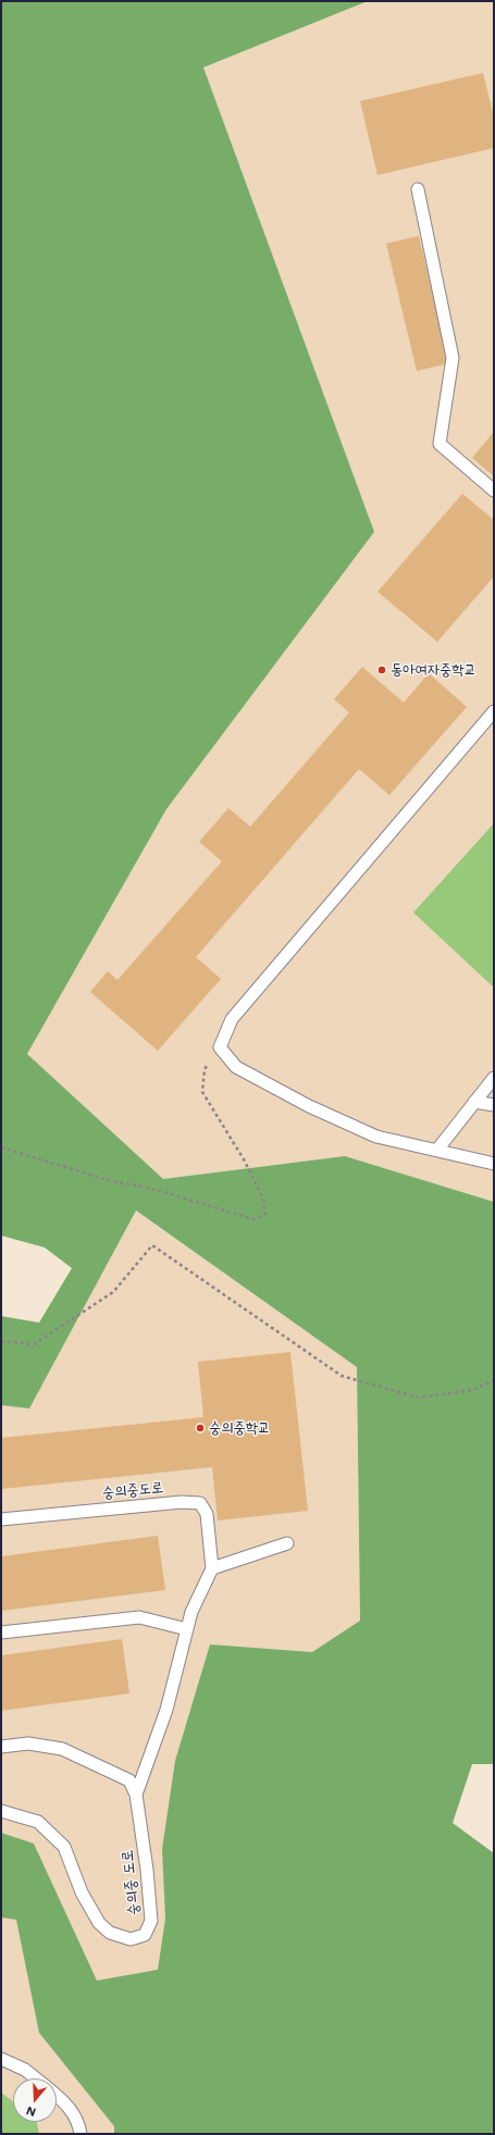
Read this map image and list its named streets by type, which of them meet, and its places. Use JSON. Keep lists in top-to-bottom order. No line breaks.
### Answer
{"streets":{"lane":["숭의중도로","숭의중 도로"]},"places":["동아여자중학교","숭의중학교"],"north":"bottom"}
